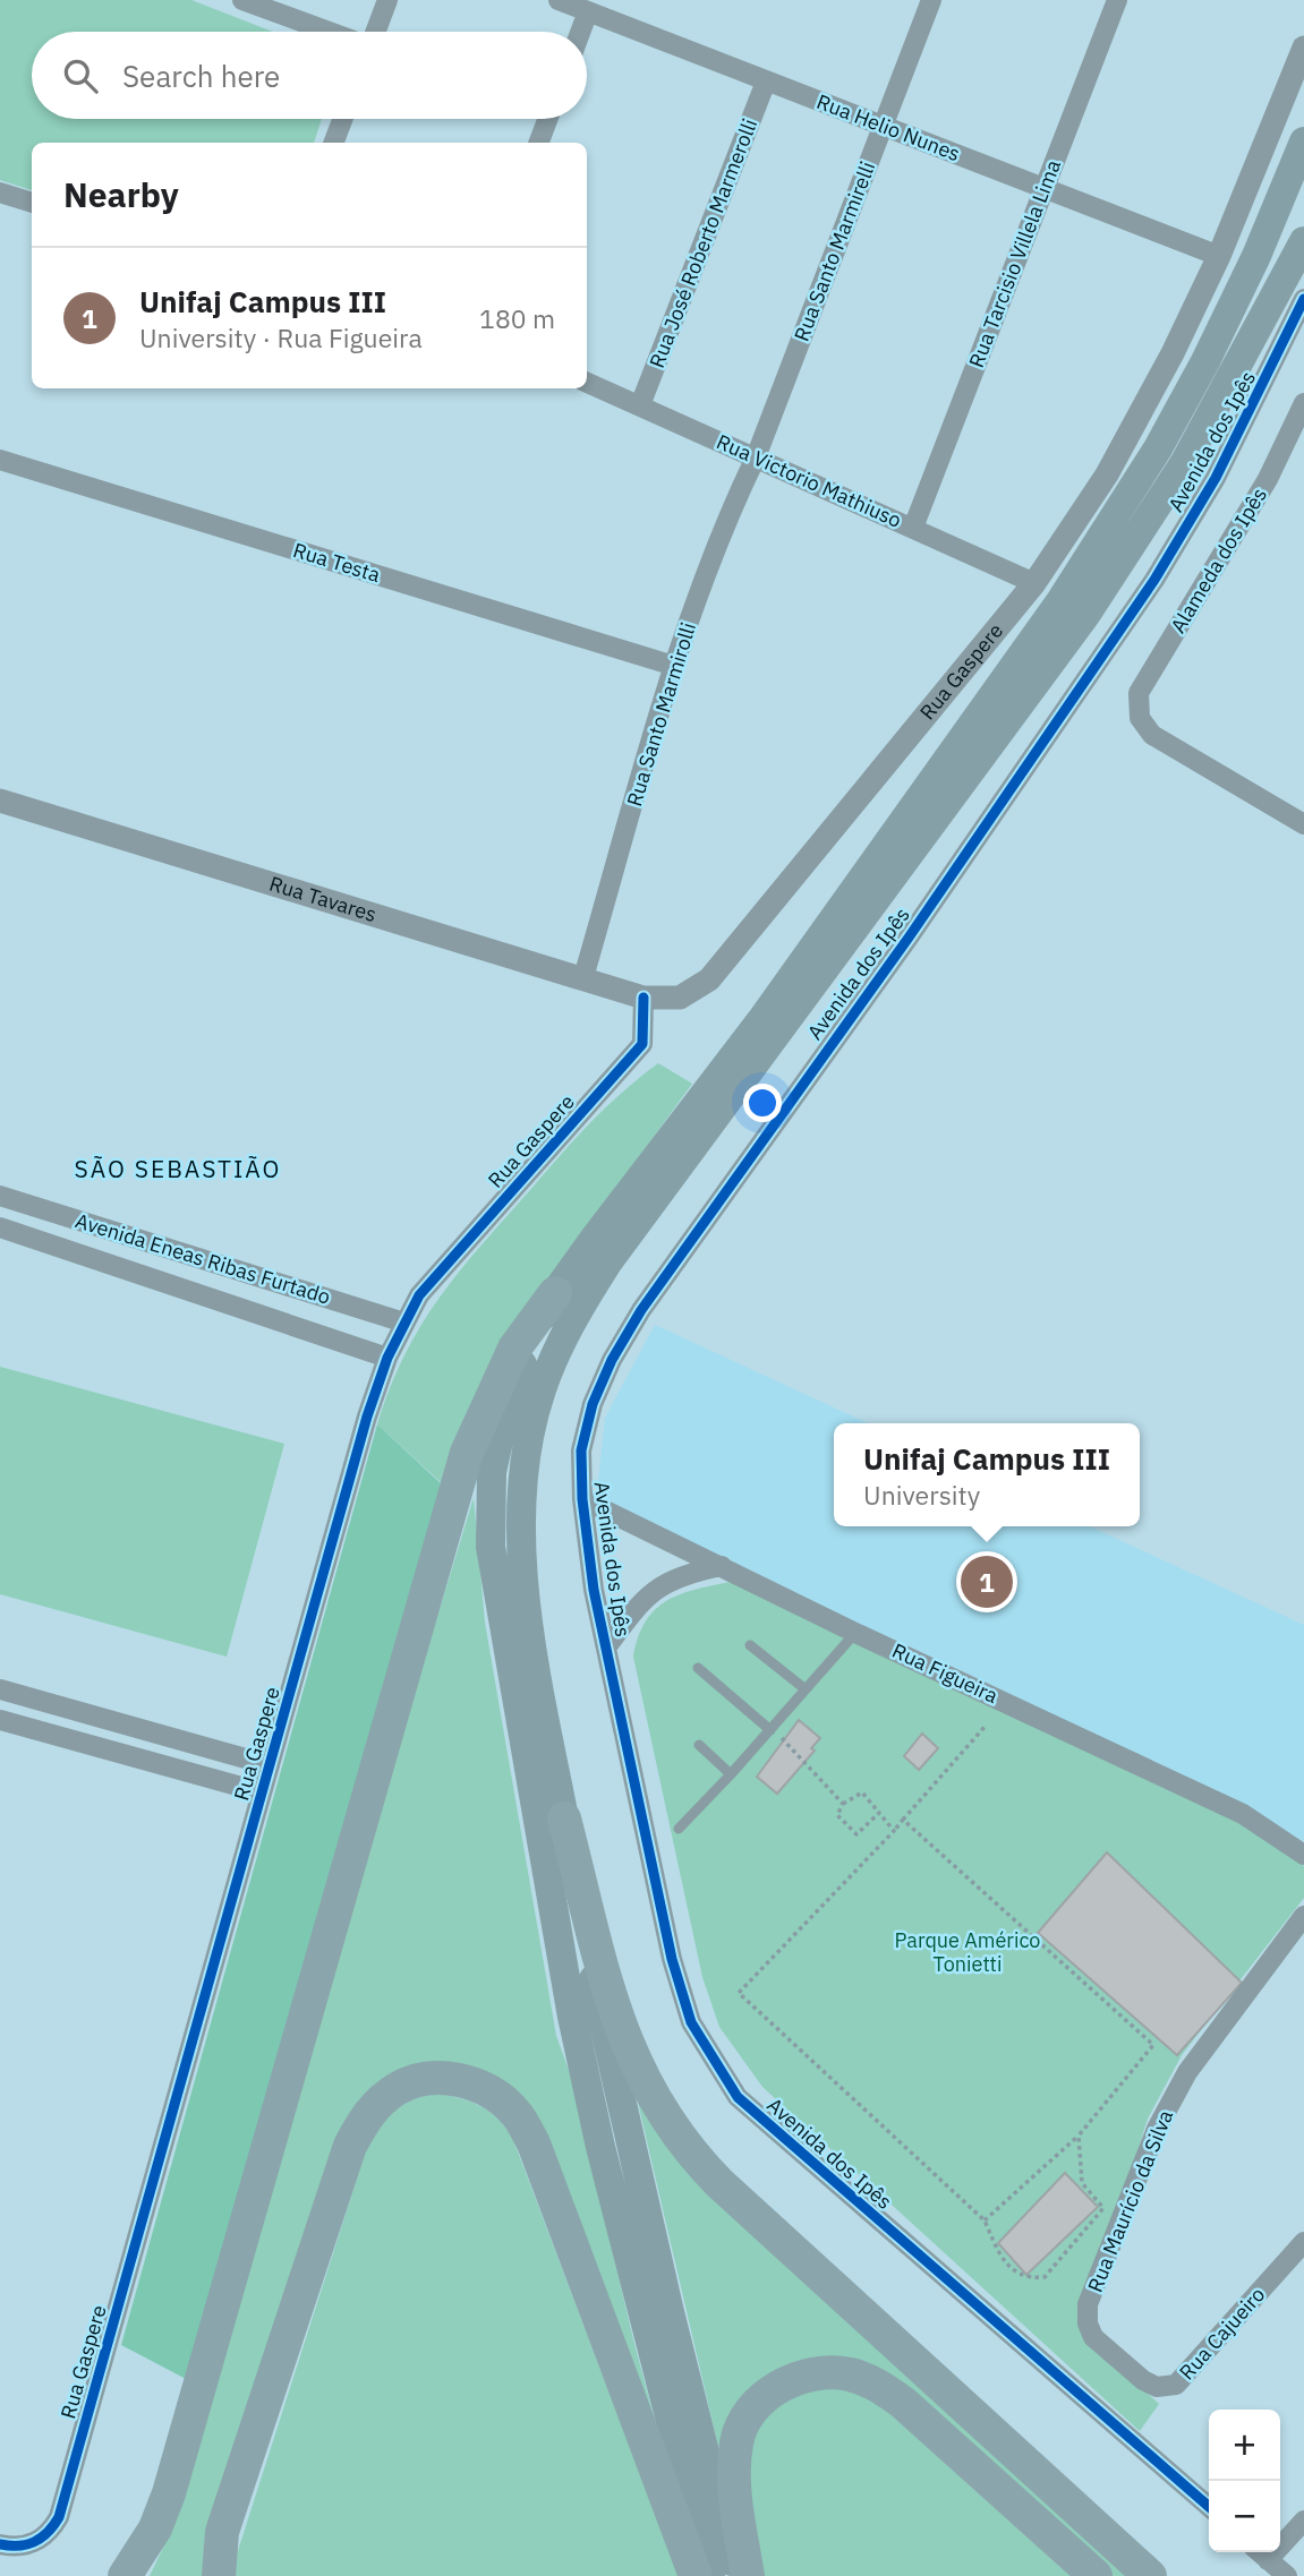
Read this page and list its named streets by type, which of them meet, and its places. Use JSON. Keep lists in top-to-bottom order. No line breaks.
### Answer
{"streets":{"street":["Rua Helio Nunes","Rua José Roberto Marmerolli","Rua Santo Marmirelli","Rua Tarcisio Villela Lima","Avenida dos Ipês","Rua Victorio Mathiuso","Alameda dos Ipês","Rua Testa","Rua Gaspere","Rua Santo Marmirolli","Rua Tavares","Avenida Eneas Ribas Furtado","Rua Figueira","Rua Maurício da Silva","Rua Cajueiro"]},"crossings":[["Rua Helio Nunes","Rua José Roberto Marmerolli"],["Rua Helio Nunes","Rua Santo Marmirelli"],["Rua Helio Nunes","Rua Tarcisio Villela Lima"],["Rua Helio Nunes","Rua Gaspere"],["Rua José Roberto Marmerolli","Rua Victorio Mathiuso"],["Rua Santo Marmirelli","Rua Victorio Mathiuso"],["Rua Santo Marmirelli","Rua Santo Marmirolli"],["Rua Tarcisio Villela Lima","Rua Victorio Mathiuso"],["Avenida dos Ipês","Rua Figueira"],["Rua Victorio Mathiuso","Rua Gaspere"],["Rua Victorio Mathiuso","Rua Santo Marmirolli"],["Rua Testa","Rua Santo Marmirolli"],["Rua Gaspere","Rua Tavares"],["Rua Gaspere","Avenida Eneas Ribas Furtado"],["Rua Santo Marmirolli","Rua Tavares"],["Rua Maurício da Silva","Rua Cajueiro"]],"districts":["SÃO SEBASTIÃO"],"parks":["Parque Américo Tonietti"],"page":{"search":"Search here","heading":"Nearby","list":[{"mark":"1","name":"Unifaj Campus III","note":"University · Rua Figueira","value":"180 m"}],"popup":["Unifaj Campus III","University"],"pins":"1","map_buttons":["+","−"]}}
